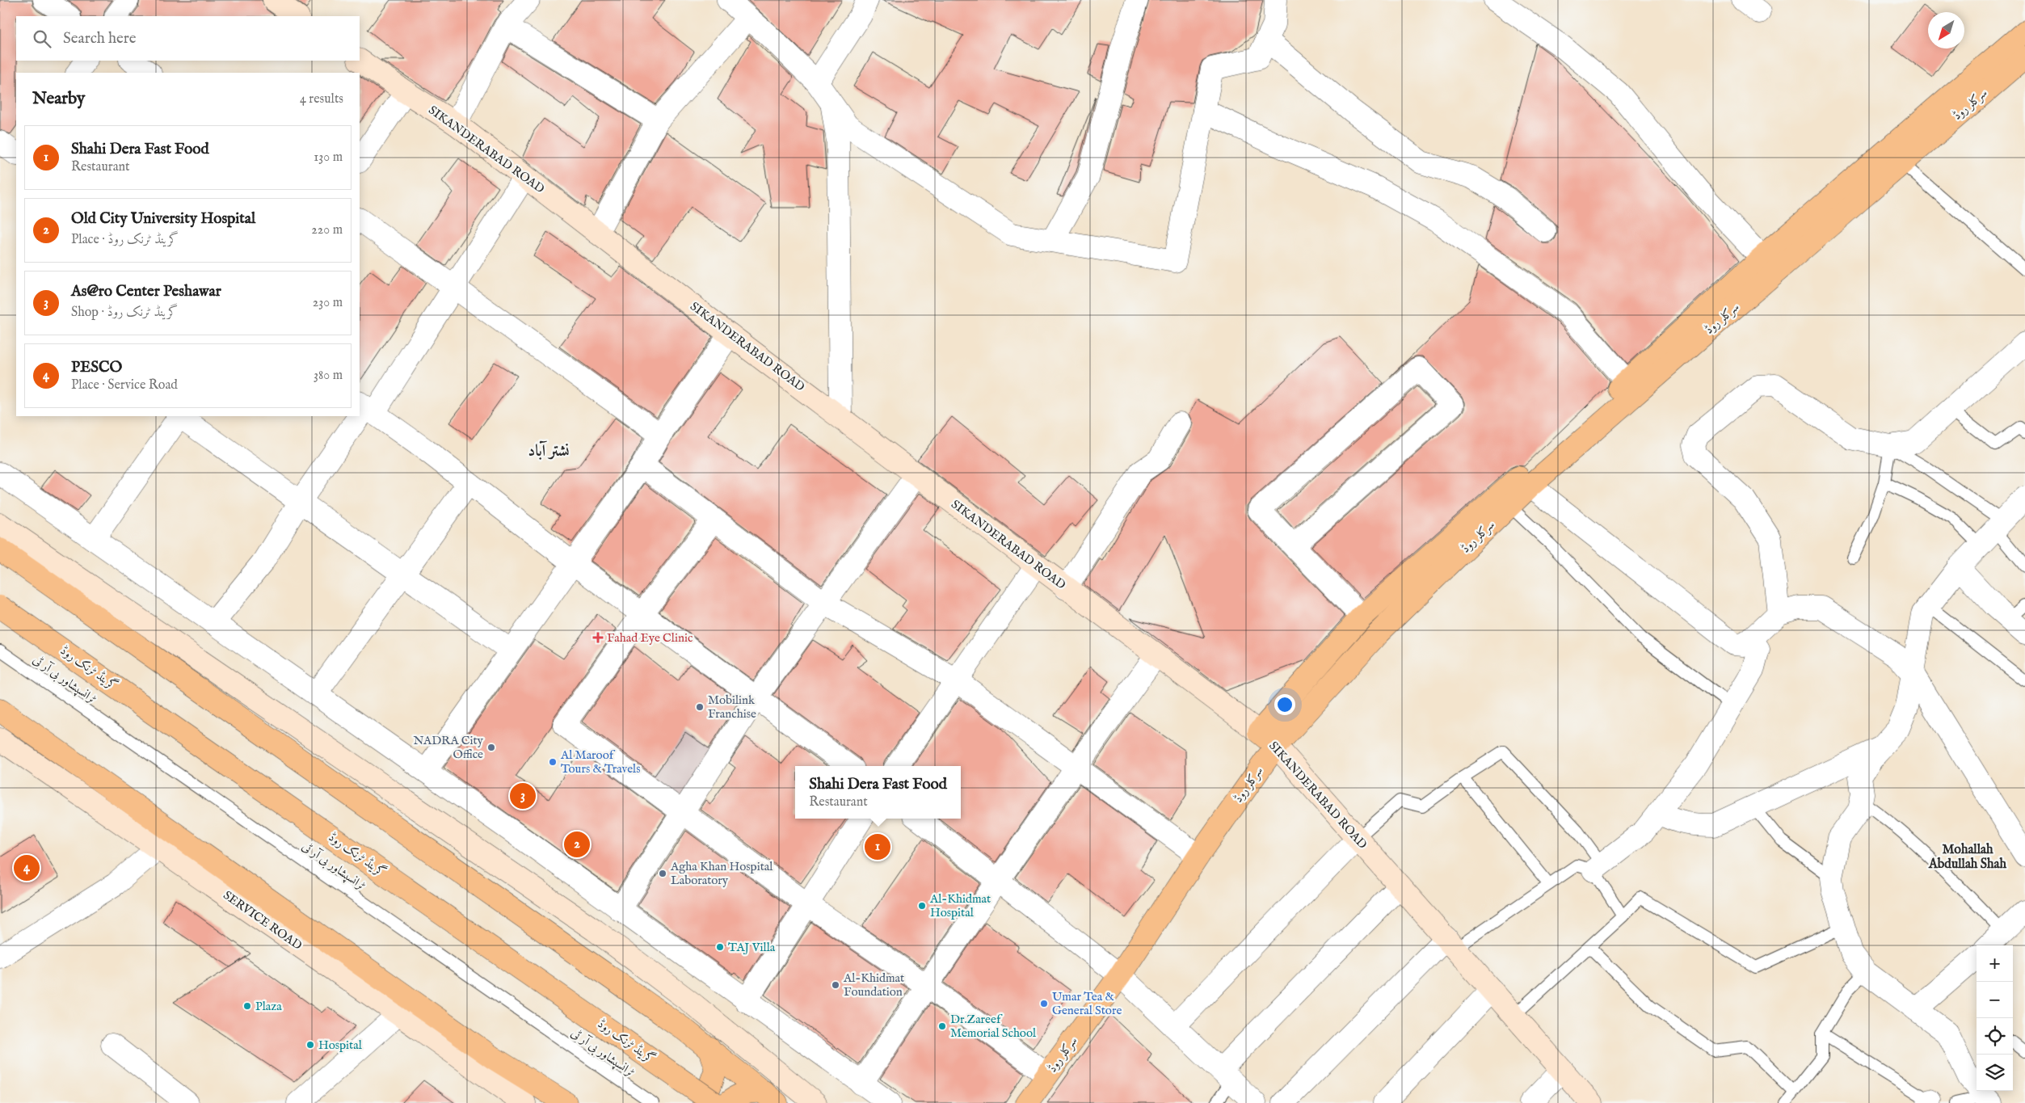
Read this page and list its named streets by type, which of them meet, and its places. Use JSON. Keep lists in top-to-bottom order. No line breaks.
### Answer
{"streets":{"main road":["سرکلر روڈ","SIKANDERABAD ROAD","گرینڈ ٹرنک روڈ"],"street":["SERVICE ROAD"],"lane":["ٹرانسپشاور بی آر ٹی"]},"crossings":[["سرکلر روڈ","SIKANDERABAD ROAD"]],"districts":["نشتر آباد","Mohallah Abdullah Shah"],"places":{"health":["Fahad Eye Clinic"],"other":["Mobilink Franchise","NADRA City Office","Al Maroof Tours & Travels","Agha Khan Hospital Laboratory","Al-Khidmat Hospital","TAJ Villa","Al-Khidmat Foundation","Umar Tea & General Store","Plaza","Dr.Zareef Memorial School","Hospital"]},"north":"bottom left","page":{"search":"Search here","heading":["Nearby","4 results"],"list":[{"mark":"1","name":"Shahi Dera Fast Food","note":"Restaurant","value":"130 m"},{"mark":"2","name":"Old City University Hospital","note":"Place · گرینڈ ٹرنک روڈ","value":"220 m"},{"mark":"3","name":"As@ro Center Peshawar","note":"Shop · گرینڈ ٹرنک روڈ","value":"230 m"},{"mark":"4","name":"PESCO","note":"Place · Service Road","value":"380 m"}],"popup":["Shahi Dera Fast Food","Restaurant"],"pins":["3","2","1","4"],"map_buttons":["+","−"]}}
